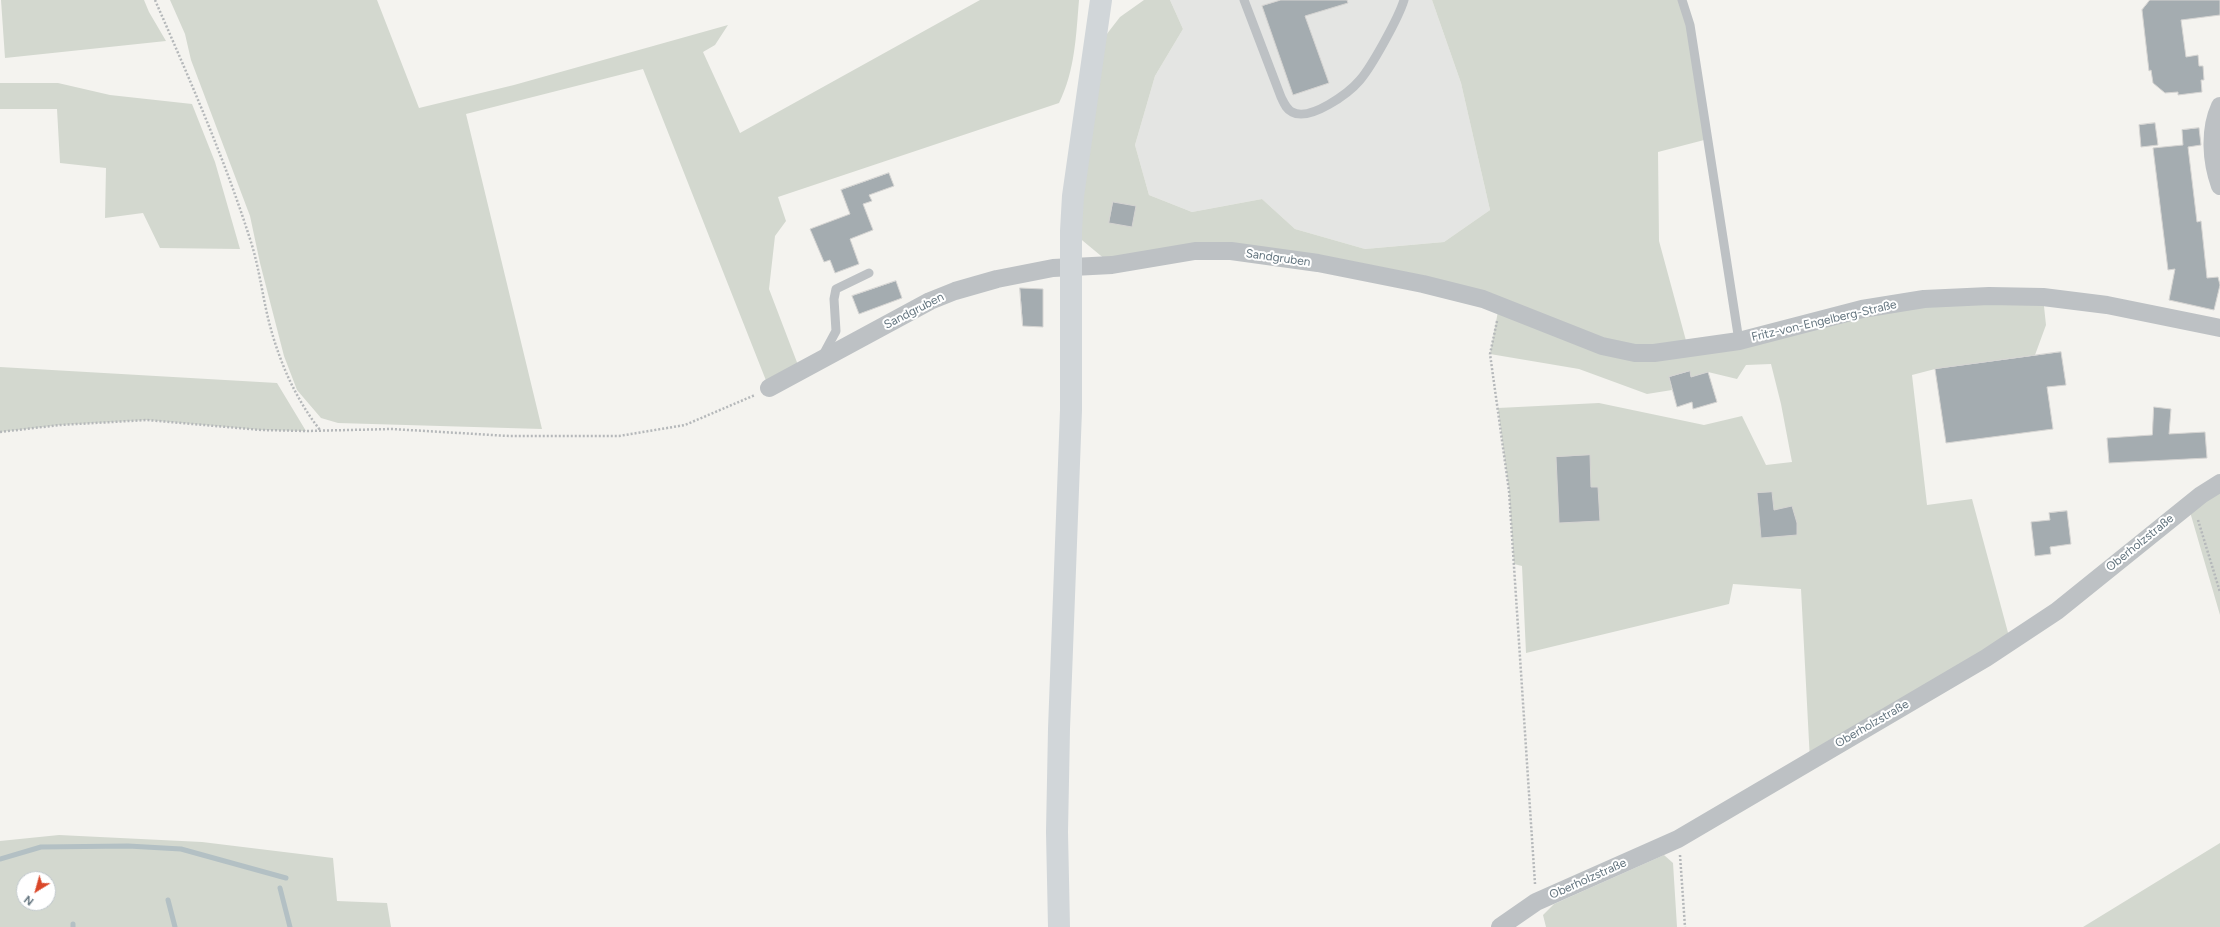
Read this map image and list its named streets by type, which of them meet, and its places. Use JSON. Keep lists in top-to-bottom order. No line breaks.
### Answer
{"streets":{"street":["Sandgruben","Fritz-von-Engelberg-Straße","Oberholzstraße"]},"crossings":[["Sandgruben","Fritz-von-Engelberg-Straße"]],"north":"bottom left"}
